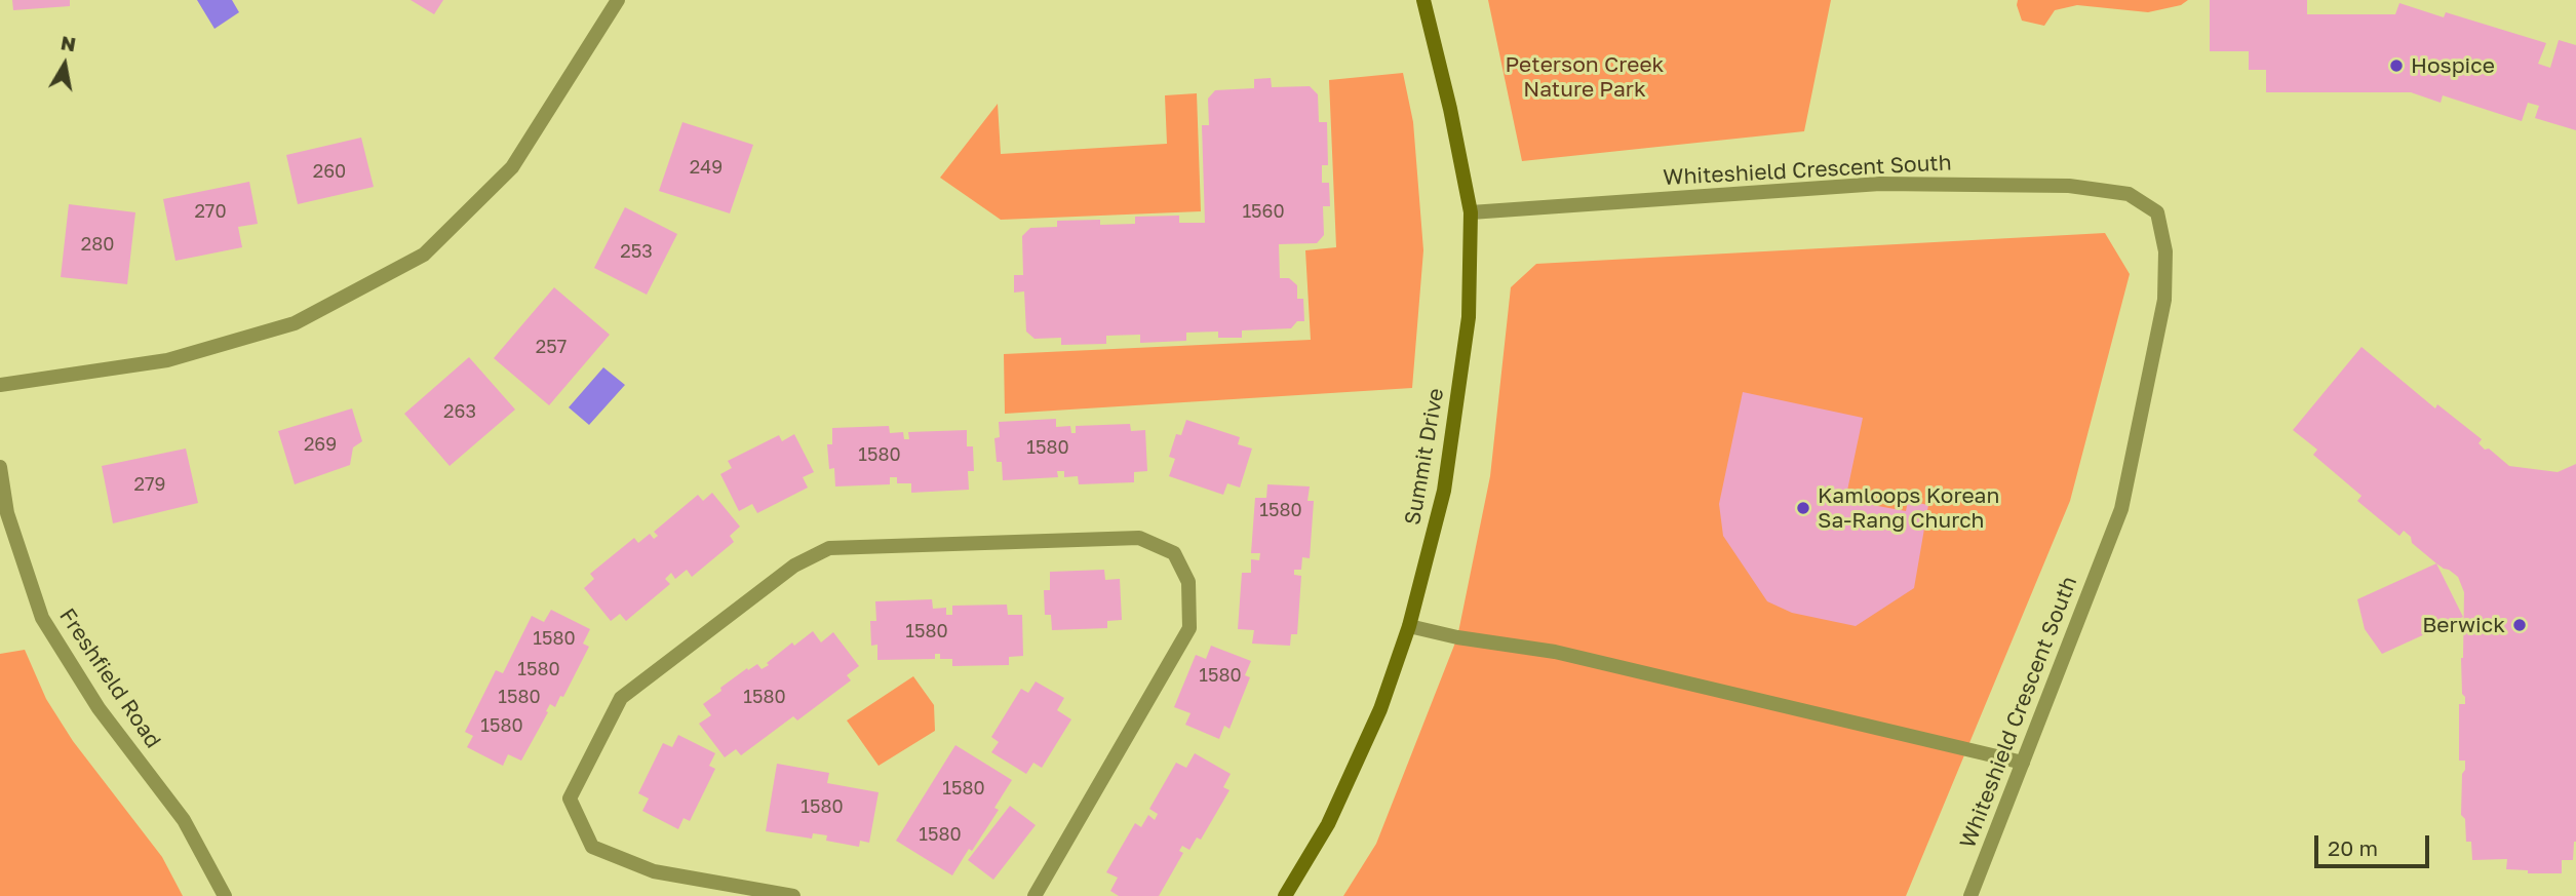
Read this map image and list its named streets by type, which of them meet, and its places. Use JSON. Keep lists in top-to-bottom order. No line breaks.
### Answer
{"streets":{"main road":["Summit Drive"],"street":["Whiteshield Crescent South","Freshfield Road"]},"crossings":[["Whiteshield Crescent South","Summit Drive"]],"parks":["Peterson Creek Nature Park"],"places":["Hospice","Kamloops Korean Sa-Rang Church","Berwick"],"house_numbers":["249","260","270","1560","280","253","257","263","269","1580","1580","279","1580","1580","1580","1580","1580","1580","1580","1580","1580","1580","1580"],"scale_bar":"20 m","north":"top"}
